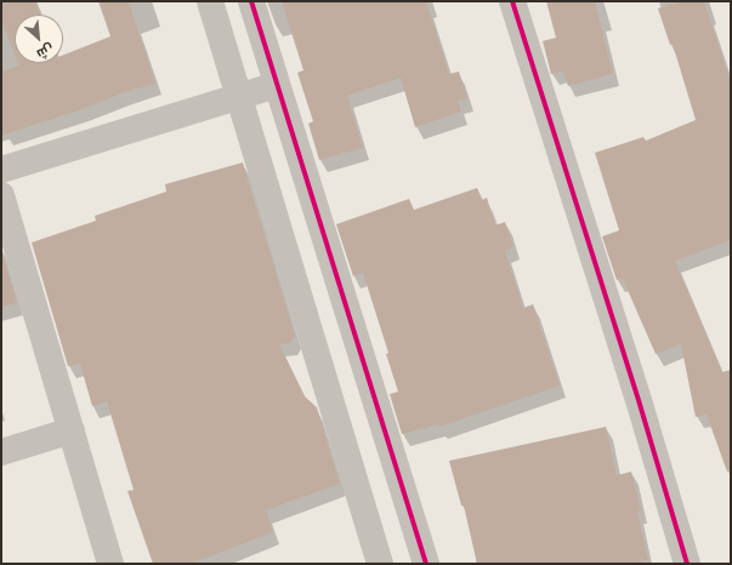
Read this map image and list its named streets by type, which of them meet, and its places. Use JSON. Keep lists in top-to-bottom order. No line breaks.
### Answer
{"north":"bottom right"}
